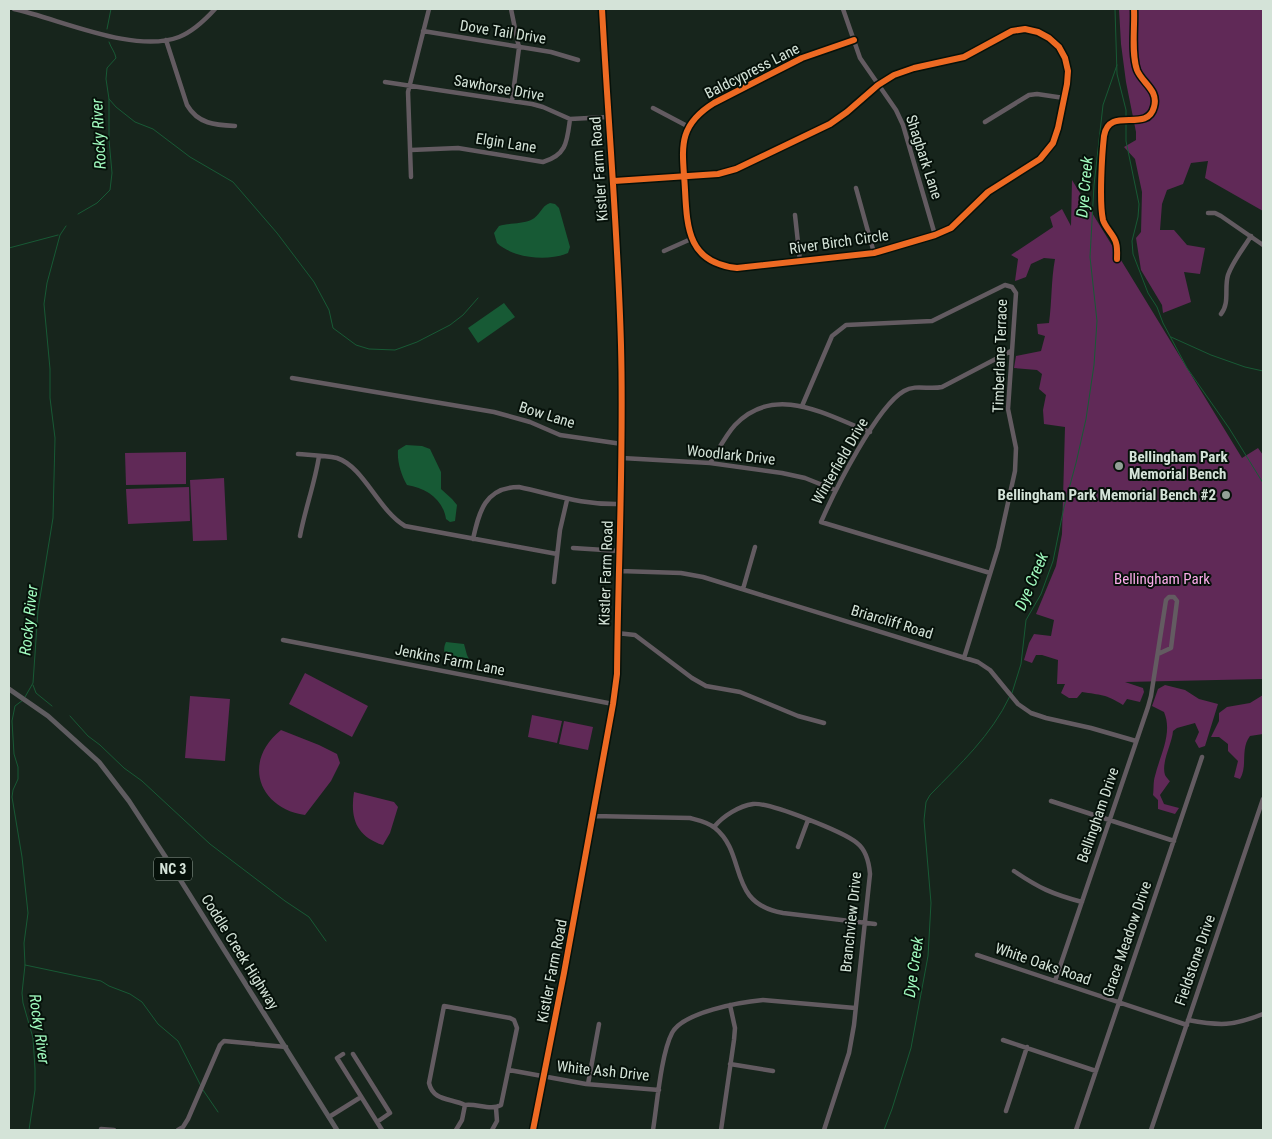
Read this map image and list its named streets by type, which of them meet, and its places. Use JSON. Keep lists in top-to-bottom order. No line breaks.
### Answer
{"streets":{"main road":["NC 3","Coddle Creek Highway"],"street":["Dove Tail Drive","Baldcypress Lane","Sawhorse Drive","Elgin Lane","Shagbark Lane","Kistler Farm Road","River Birch Circle","Timberlane Terrace","Bow Lane","Woodlark Drive","Winterfield Drive","Briarcliff Road","Jenkins Farm Lane","Bellingham Drive","Branchview Drive","Grace Meadow Drive","Fieldstone Drive","White Oaks Road","White Ash Drive"]},"crossings":[["Baldcypress Lane","Shagbark Lane"],["Baldcypress Lane","River Birch Circle"],["Sawhorse Drive","Elgin Lane"],["Sawhorse Drive","Kistler Farm Road"],["Shagbark Lane","River Birch Circle"],["Kistler Farm Road","River Birch Circle"],["Kistler Farm Road","Bow Lane"],["Kistler Farm Road","Woodlark Drive"],["Kistler Farm Road","Briarcliff Road"],["Kistler Farm Road","Jenkins Farm Lane"],["Kistler Farm Road","White Ash Drive"],["Timberlane Terrace","Winterfield Drive"],["Timberlane Terrace","Briarcliff Road"],["Woodlark Drive","Winterfield Drive"],["Briarcliff Road","Bellingham Drive"],["Bellingham Drive","White Oaks Road"],["Grace Meadow Drive","White Oaks Road"],["Fieldstone Drive","White Oaks Road"]],"water":["Rocky River","Dye Creek"],"parks":["Bellingham Park"],"places":["Bellingham Park Memorial Bench","Bellingham Park Memorial Bench #2"]}
